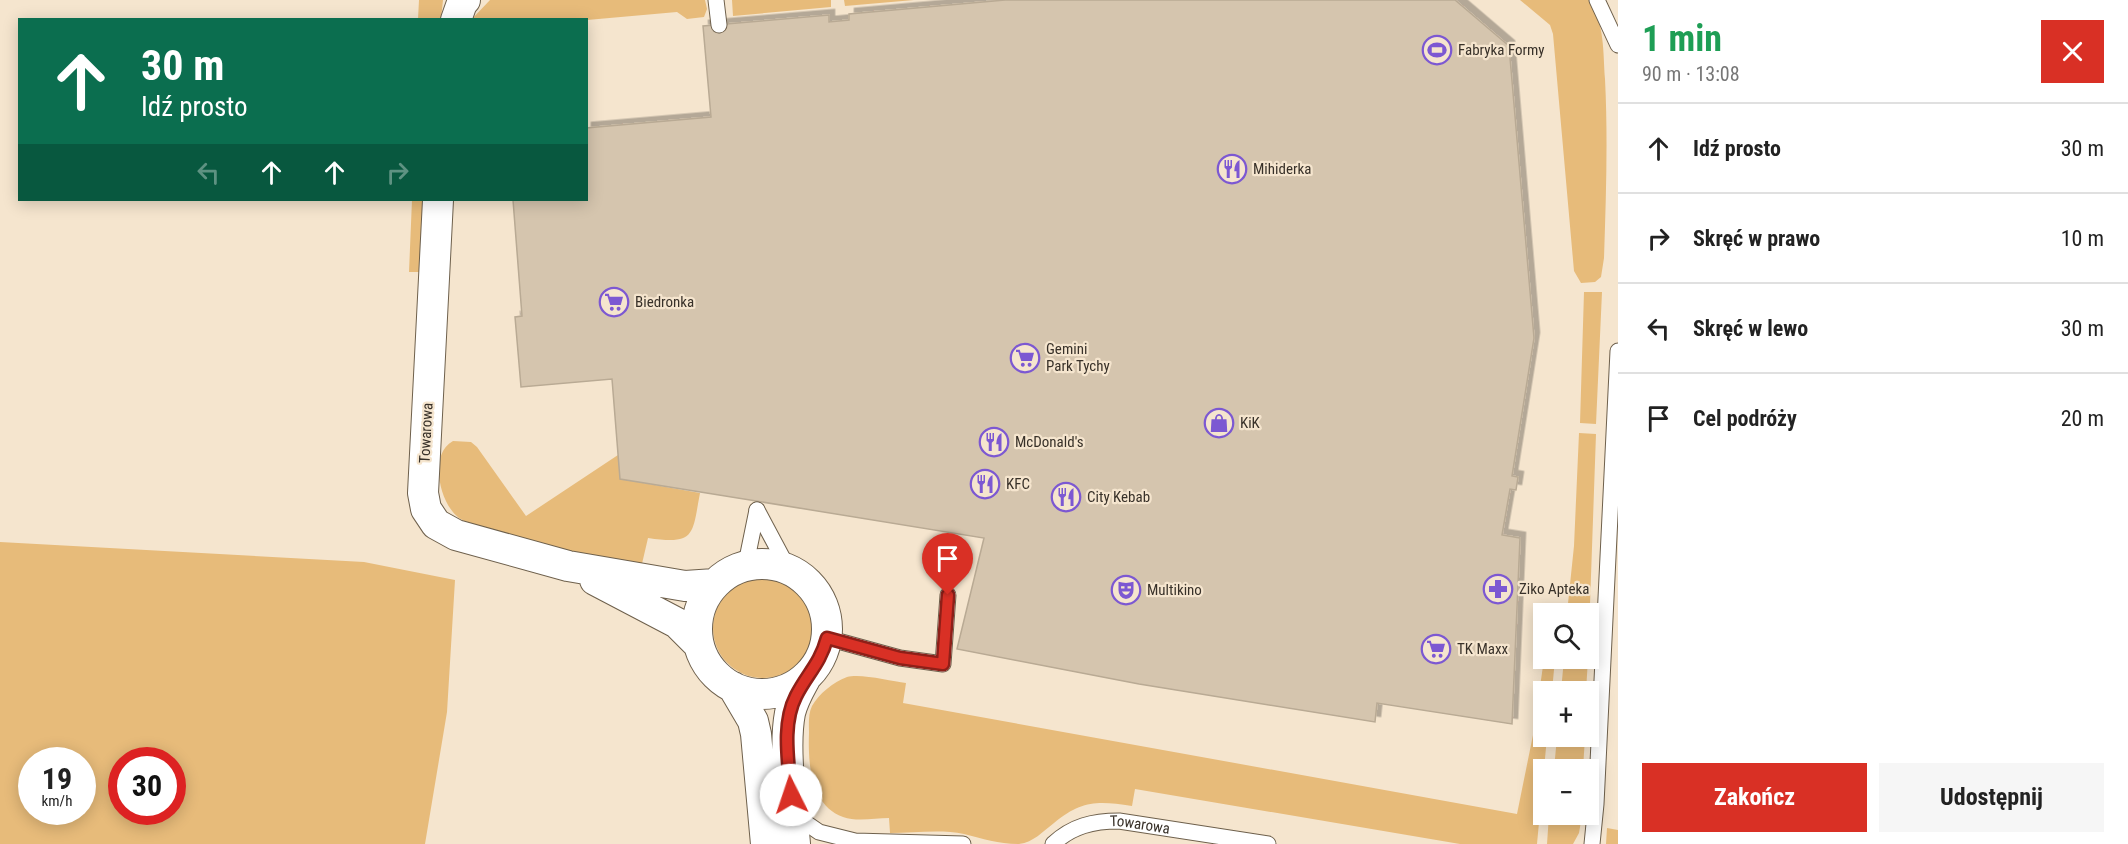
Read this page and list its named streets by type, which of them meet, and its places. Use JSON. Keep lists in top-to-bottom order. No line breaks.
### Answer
{"streets":{"street":["Towarowa"]},"places":{"sports":["Fabryka Formy"],"restaurant":["Mihiderka","McDonald's","KFC","City Kebab"],"supermarket":["Biedronka","Gemini Park Tychy","TK Maxx"],"shop":["KiK"],"pharmacy":["Ziko Apteka"],"theatre":["Multikino"]},"page":{"heading":["1 min","90 m · 13:08"],"turn":["30 m","Idź prosto"],"list":[{"name":"Idź prosto","value":"30 m"},{"name":"Skręć w prawo","value":"10 m"},{"name":"Skręć w lewo","value":"30 m"},{"name":"Cel podróży","value":"20 m"}],"map_buttons":["+","−"],"speed":"19 km/h","limit":"30","buttons":["Zakończ","Udostępnij"]}}
